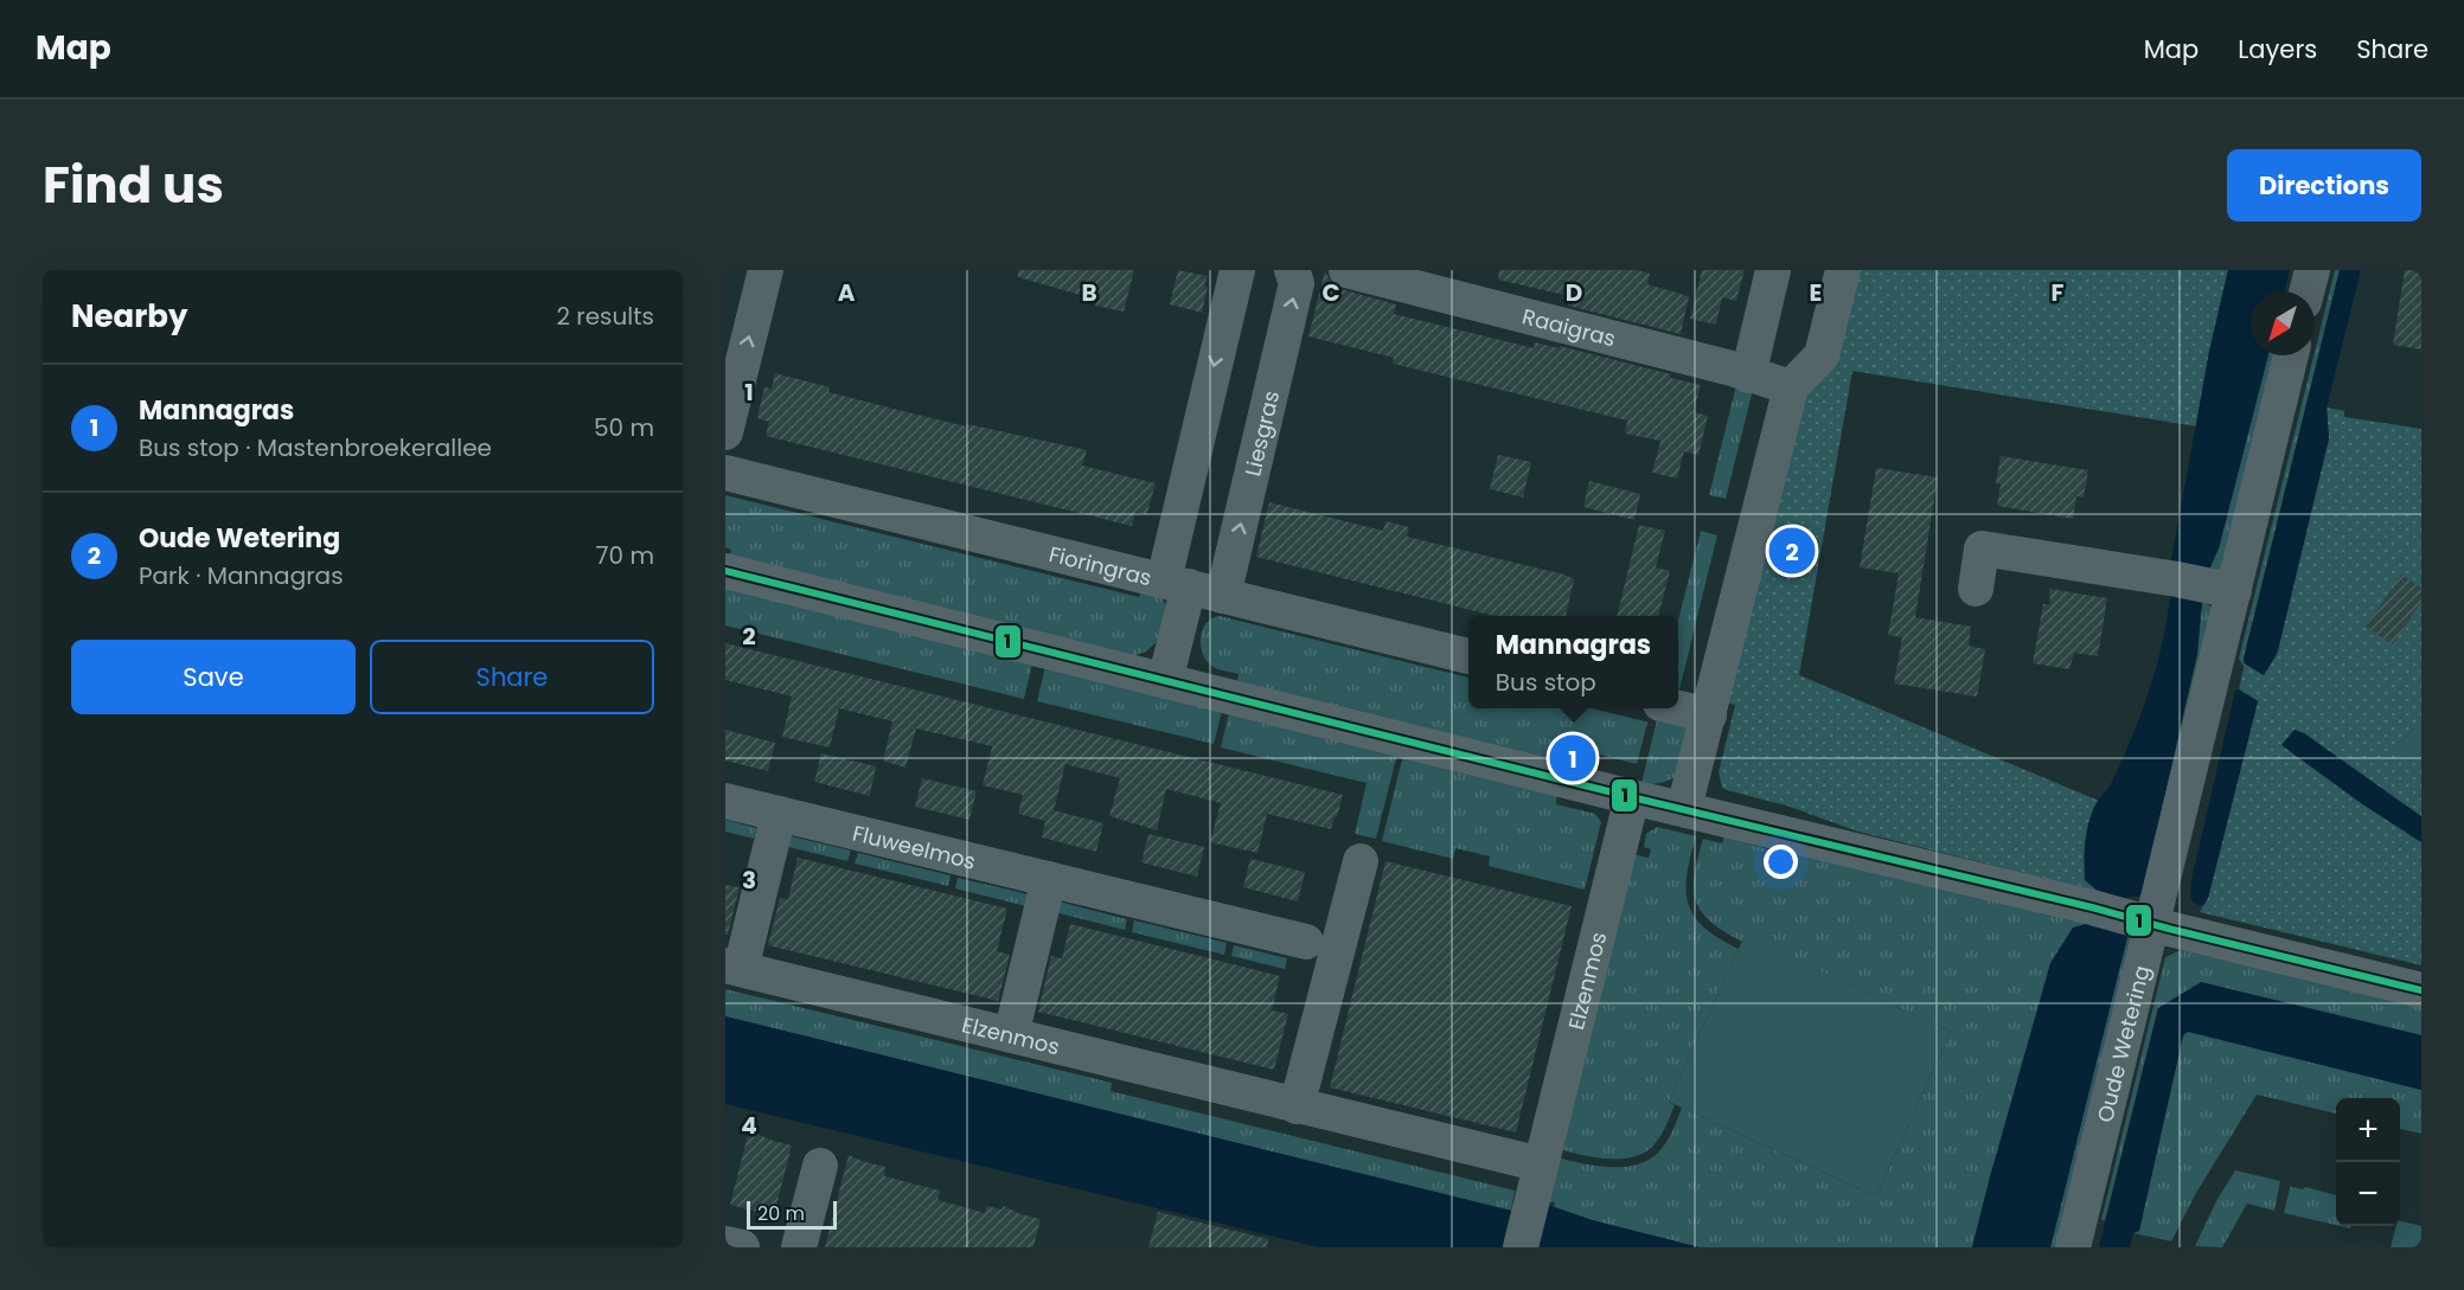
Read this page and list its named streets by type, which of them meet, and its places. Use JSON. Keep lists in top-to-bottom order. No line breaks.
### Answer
{"streets":{"street":["Raaigras","Liesgras","Fioringras","Fluweelmos","Elzenmos","Oude Wetering"]},"crossings":[["Liesgras","Fioringras"]],"lines":["transit line 1"],"scale_bar":"20 m","north":"bottom left","page":{"header":"Map","nav":["Map","Layers","Share"],"title":"Find us","buttons":["Directions",["Save","Share"]],"heading":["Nearby","2 results"],"list":[{"mark":"1","name":"Mannagras","note":"Bus stop · Mastenbroekerallee","value":"50 m"},{"mark":"2","name":"Oude Wetering","note":"Park · Mannagras","value":"70 m"}],"pins":["2","1"],"popup":["Mannagras","Bus stop"],"map_buttons":["+","−"],"scale":"20 m"},"grid":{"columns":["A","B","C","D","E","F"],"rows":["1","2","3","4"]}}
